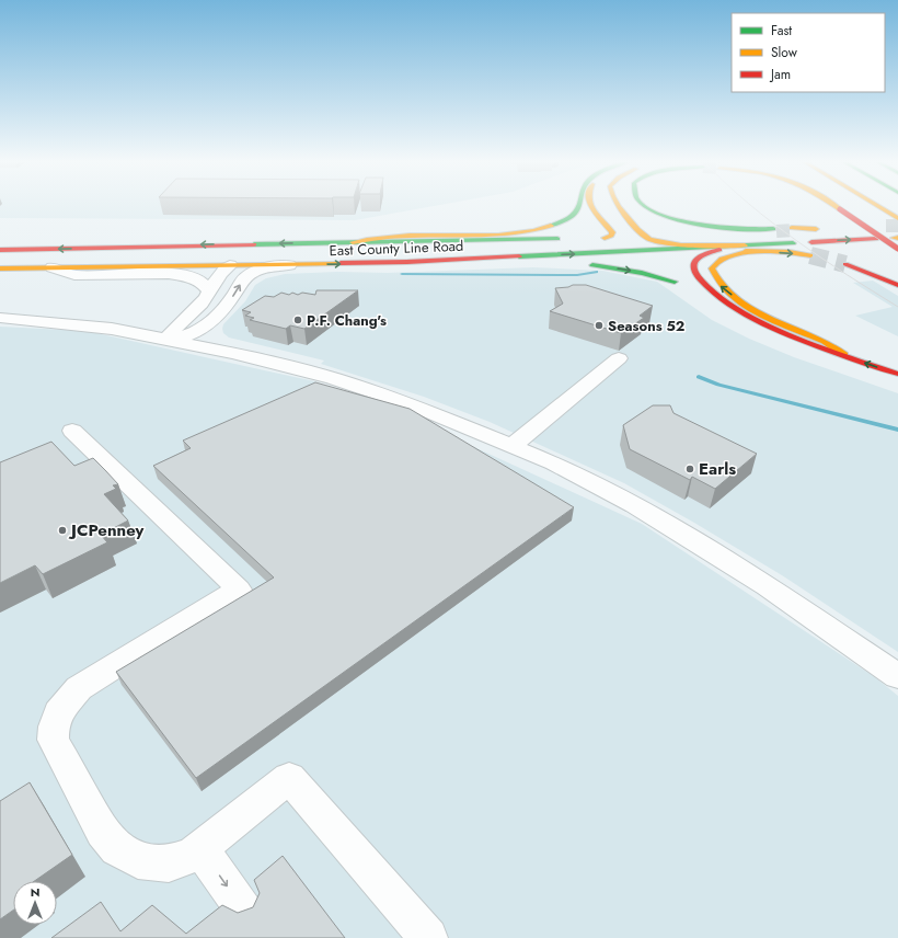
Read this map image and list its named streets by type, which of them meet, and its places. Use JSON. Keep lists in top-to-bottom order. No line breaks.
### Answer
{"streets":{"main road":["East County Line Road"]},"places":["P.F. Chang's","Seasons 52","Earls","JCPenney"],"legend":["Fast","Slow","Jam"],"north":"top"}
